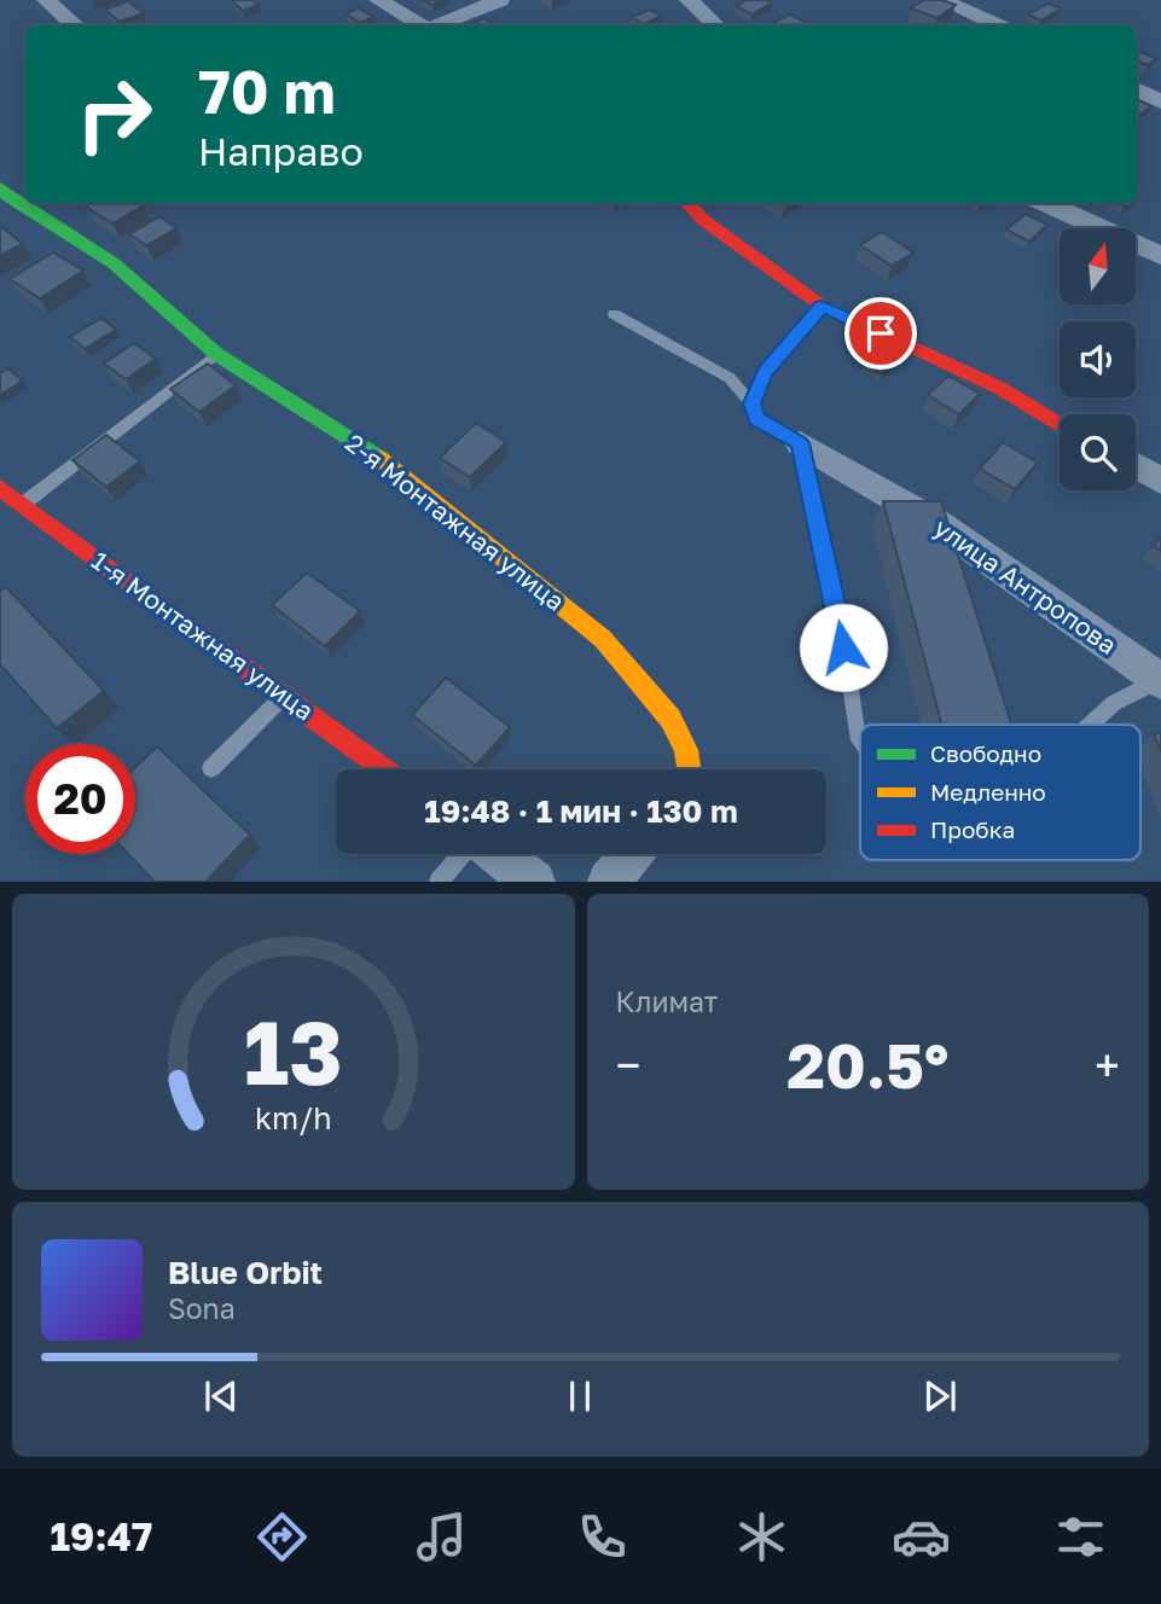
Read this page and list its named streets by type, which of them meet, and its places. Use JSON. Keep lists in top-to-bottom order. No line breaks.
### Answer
{"streets":{"street":["2-я Монтажная улица","улица Антропова","1-я Монтажная улица"]},"legend":["Свободно","Медленно","Пробка"],"north":"top","page":{"turn":["70 m","Направо"],"limit":"20","trip":"19:48 · 1 мин · 130 m","tile":"Климат","heat":["−","20.5°","+"],"song":["Blue Orbit","Sona"],"tabs":"19:47","gauge":["13","km/h"]}}
